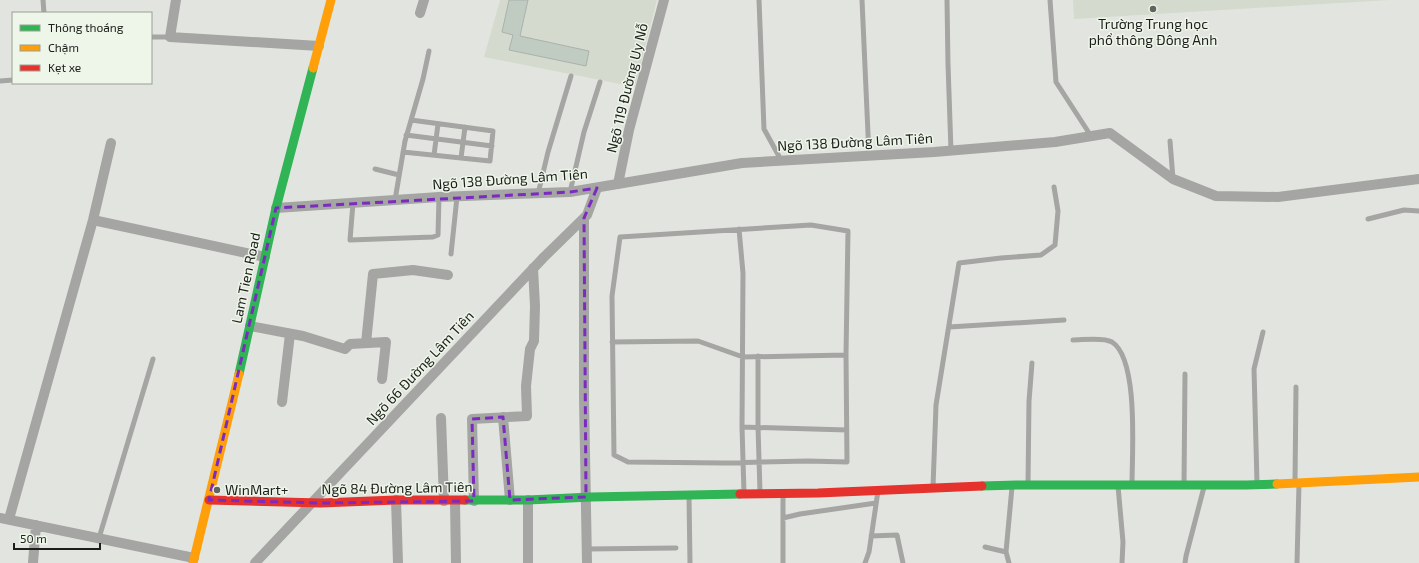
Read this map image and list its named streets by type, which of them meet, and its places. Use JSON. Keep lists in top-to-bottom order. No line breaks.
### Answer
{"streets":{"street":["Ngõ 119 Đường Uy Nỗ","Ngõ 138 Đường Lâm Tiên","Lam Tien Road","Ngõ 66 Đường Lâm Tiên","Ngõ 84 Đường Lâm Tiên"]},"crossings":[["Ngõ 119 Đường Uy Nỗ","Ngõ 138 Đường Lâm Tiên"],["Ngõ 138 Đường Lâm Tiên","Lam Tien Road"],["Ngõ 138 Đường Lâm Tiên","Ngõ 66 Đường Lâm Tiên"],["Lam Tien Road","Ngõ 84 Đường Lâm Tiên"],["Ngõ 66 Đường Lâm Tiên","Ngõ 84 Đường Lâm Tiên"]],"places":["Trường Trung học phổ thông Đông Anh","WinMart+"],"legend":["Thông thoáng","Chậm","Kẹt xe"],"scale_bar":"50 m"}
